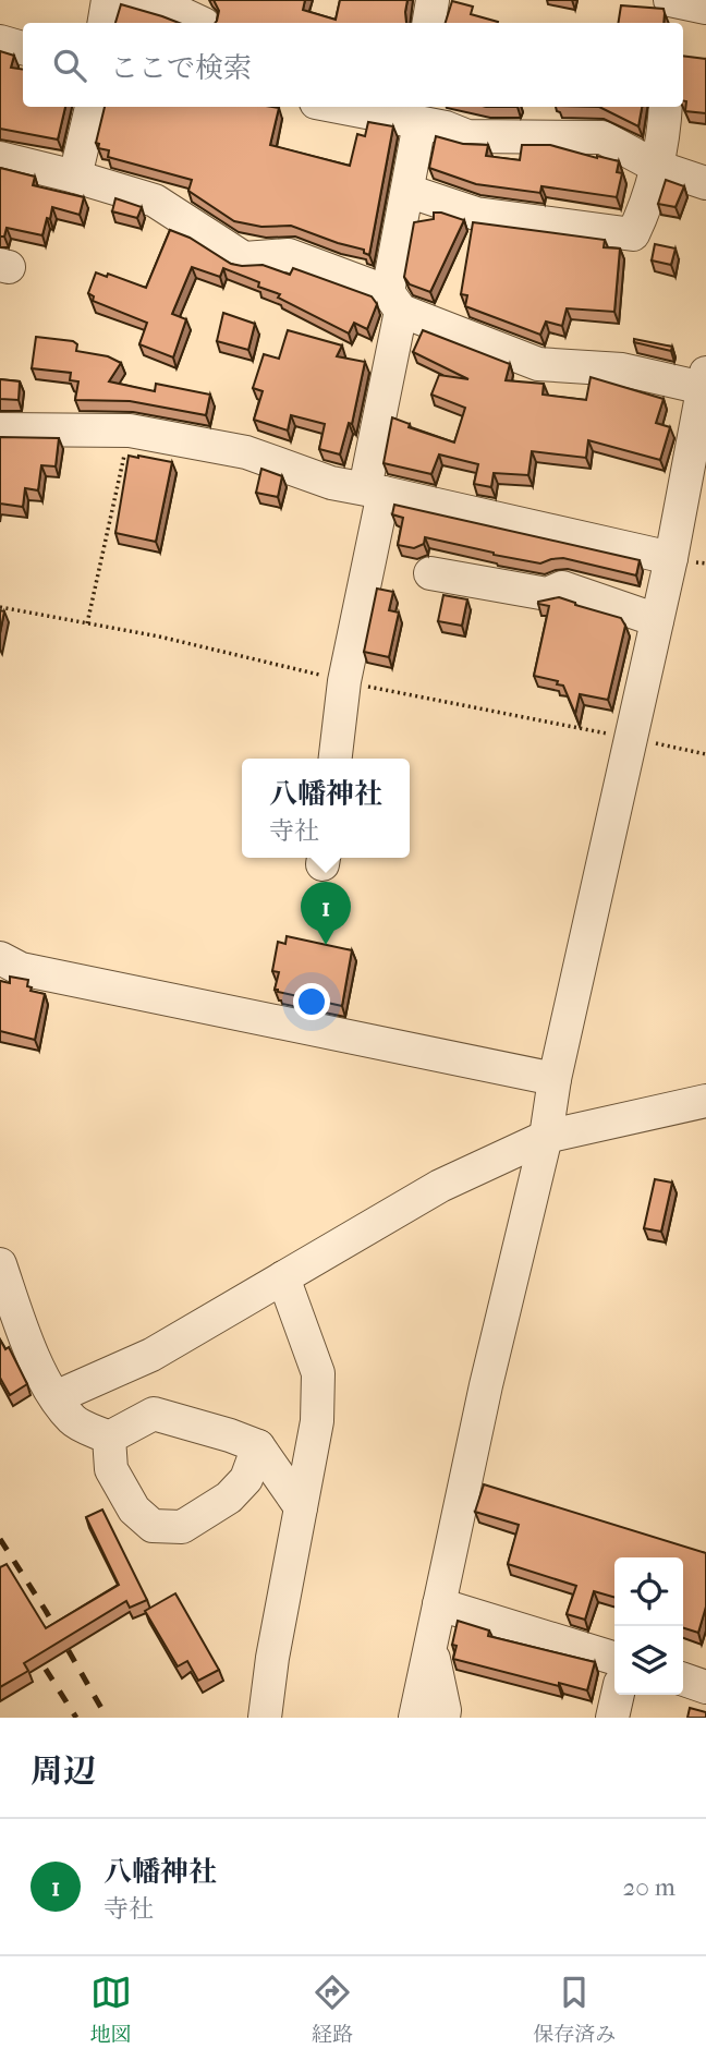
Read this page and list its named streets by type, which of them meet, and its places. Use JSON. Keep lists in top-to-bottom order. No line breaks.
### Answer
{"page":{"search":"ここで検索","popup":["八幡神社","寺社"],"pins":"1","heading":"周辺","list":[{"mark":"1","name":"八幡神社","note":"寺社","value":"20 m"}],"nav":["地図","経路","保存済み"]}}
